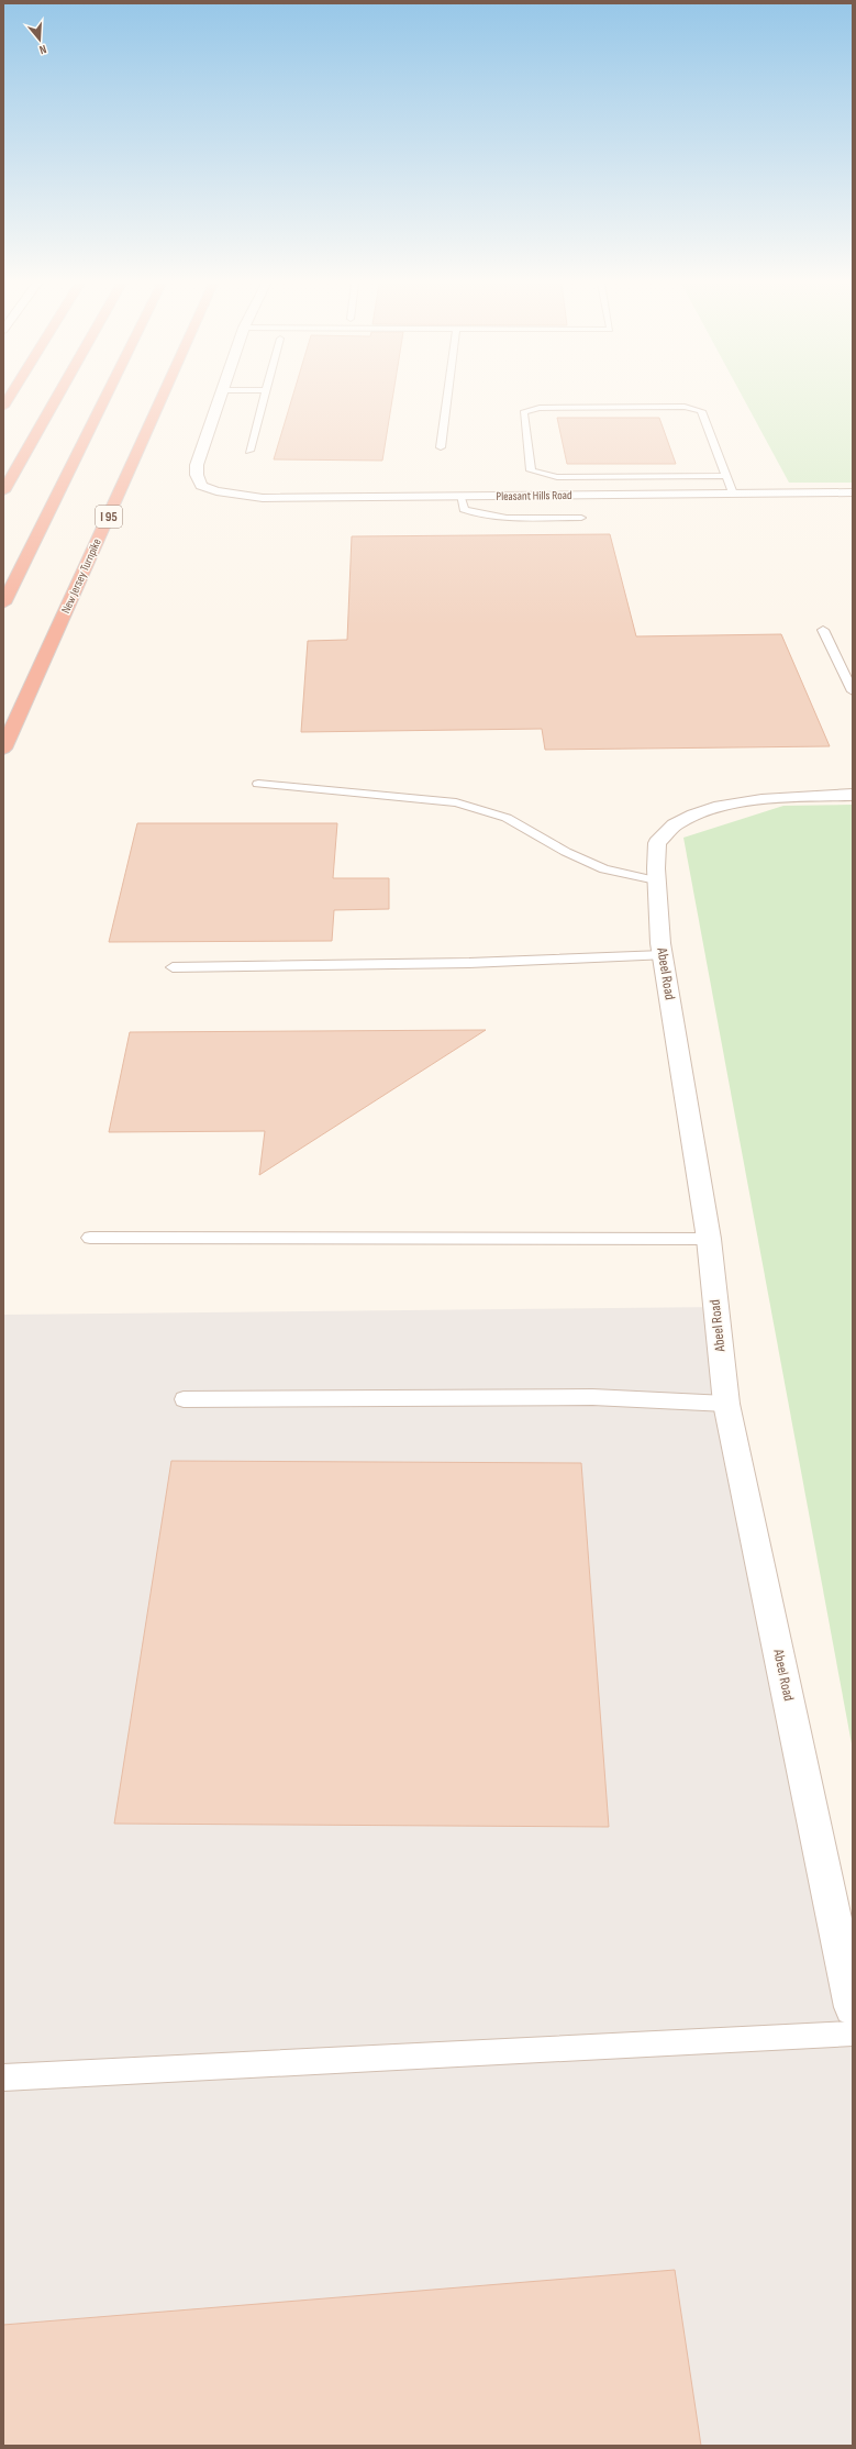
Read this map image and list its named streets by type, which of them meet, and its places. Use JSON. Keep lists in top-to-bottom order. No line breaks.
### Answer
{"streets":{"highway":["I 95","New Jersey Turnpike"],"street":["Pleasant Hills Road","Abeel Road"]},"north":"bottom"}
